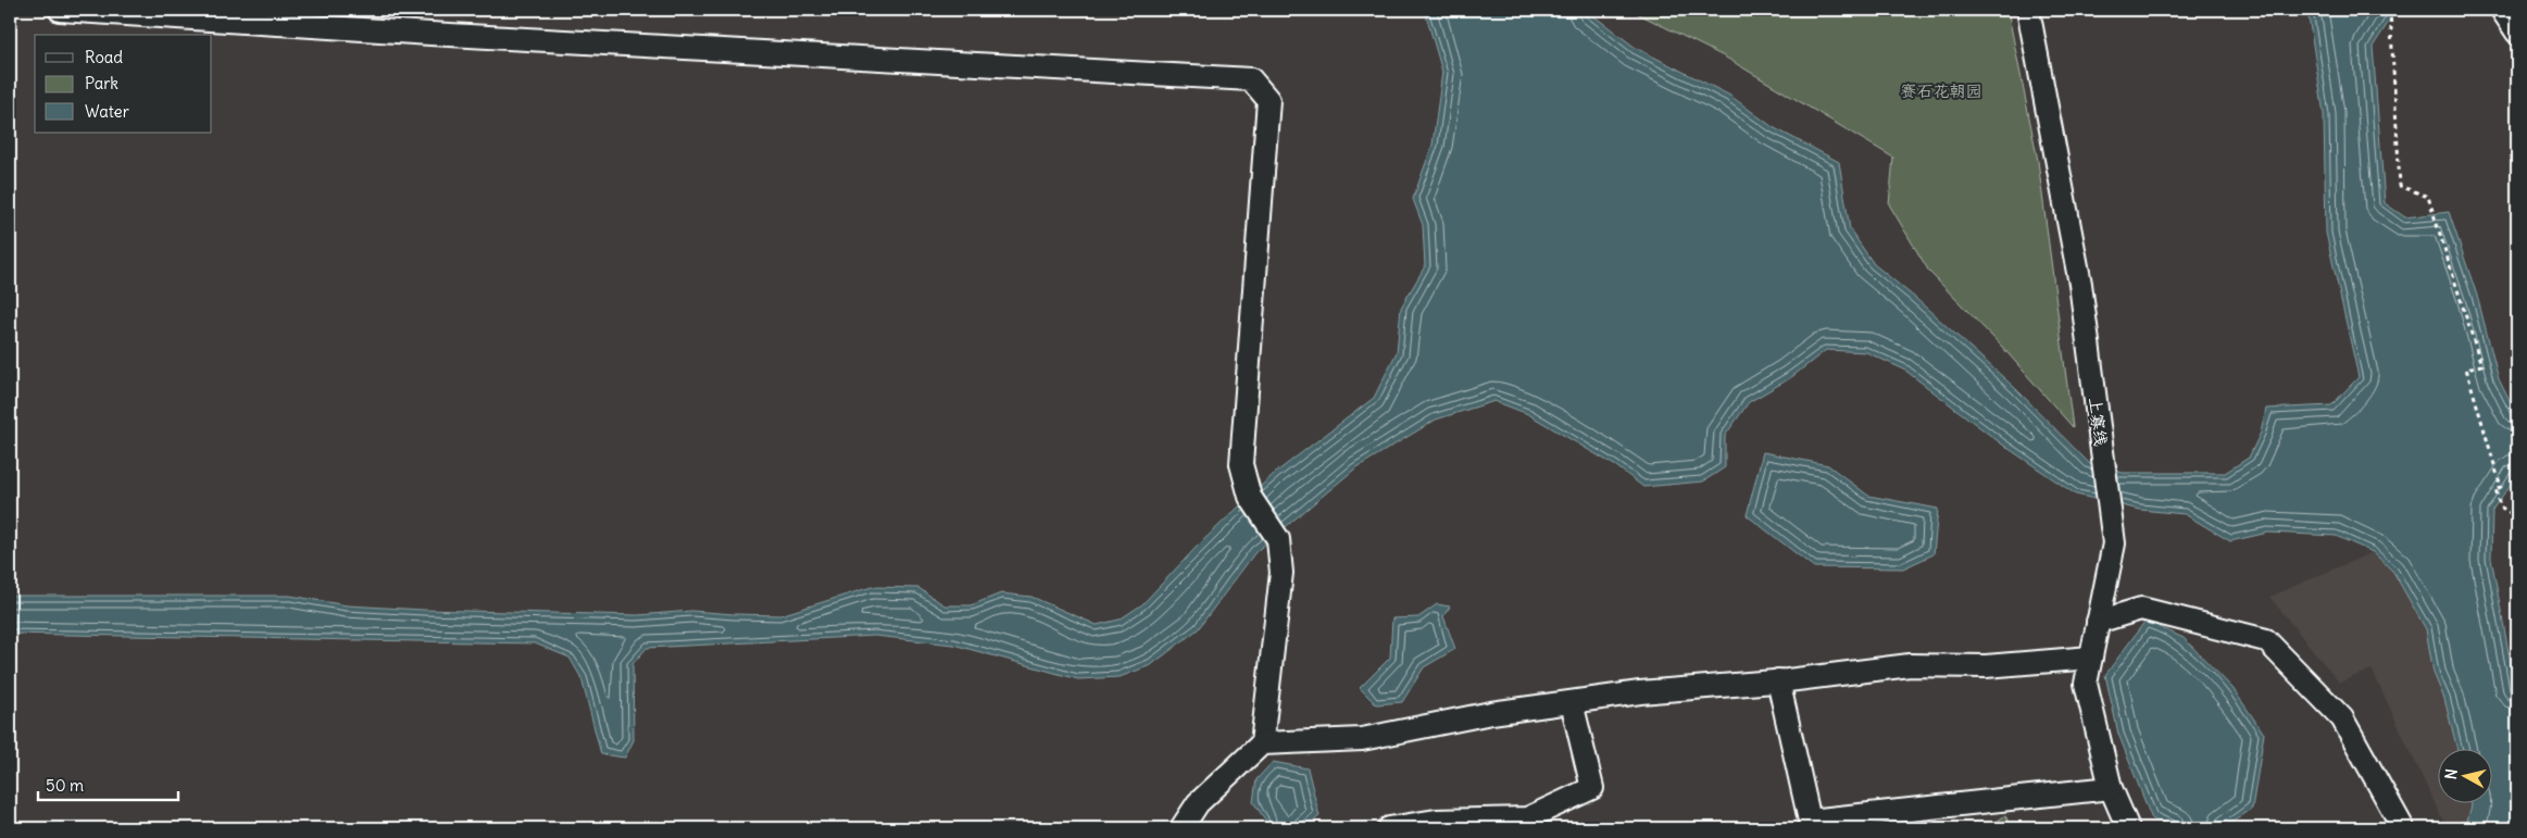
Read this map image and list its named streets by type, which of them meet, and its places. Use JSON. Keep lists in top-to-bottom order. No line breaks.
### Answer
{"streets":{"street":["上寡线"]},"parks":["赛石花朝园"],"legend":["Road","Park","Water"],"scale_bar":"50 m","north":"left"}
